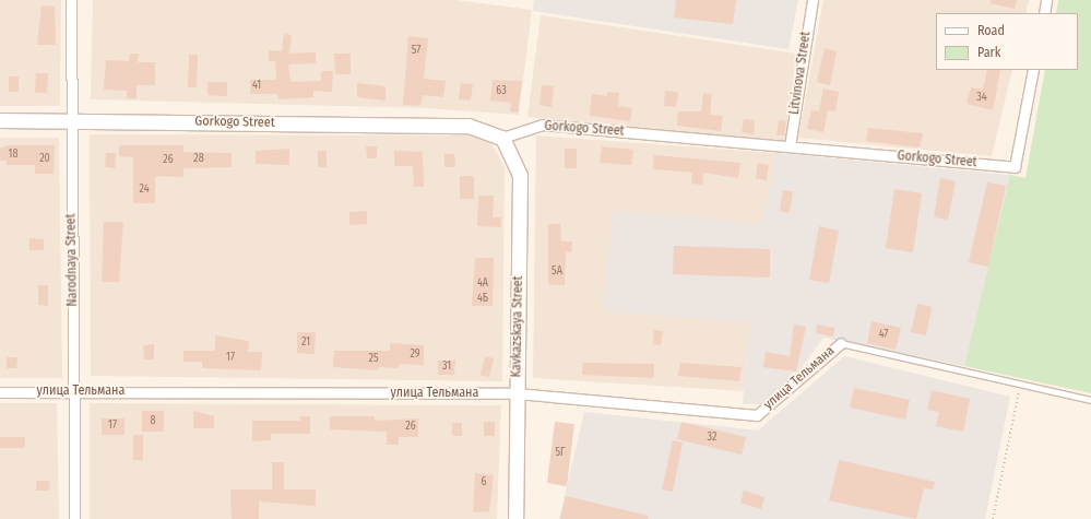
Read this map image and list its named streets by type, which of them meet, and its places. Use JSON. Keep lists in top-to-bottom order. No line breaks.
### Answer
{"streets":{"main road":["Gorkogo Street","Kavkazskaya Street"],"street":["Litvinova Street","Narodnaya Street","улица Тельмана"]},"crossings":[["Litvinova Street","Gorkogo Street"],["Gorkogo Street","Narodnaya Street"],["Gorkogo Street","Kavkazskaya Street"],["Narodnaya Street","улица Тельмана"],["Kavkazskaya Street","улица Тельмана"]],"house_numbers":["57","41","63","34","18","20","28","26","24","5А","4А","4Б","47","21","29","17","25","31","8","17","26","32","5Г","6"],"legend":["Road","Park"]}
